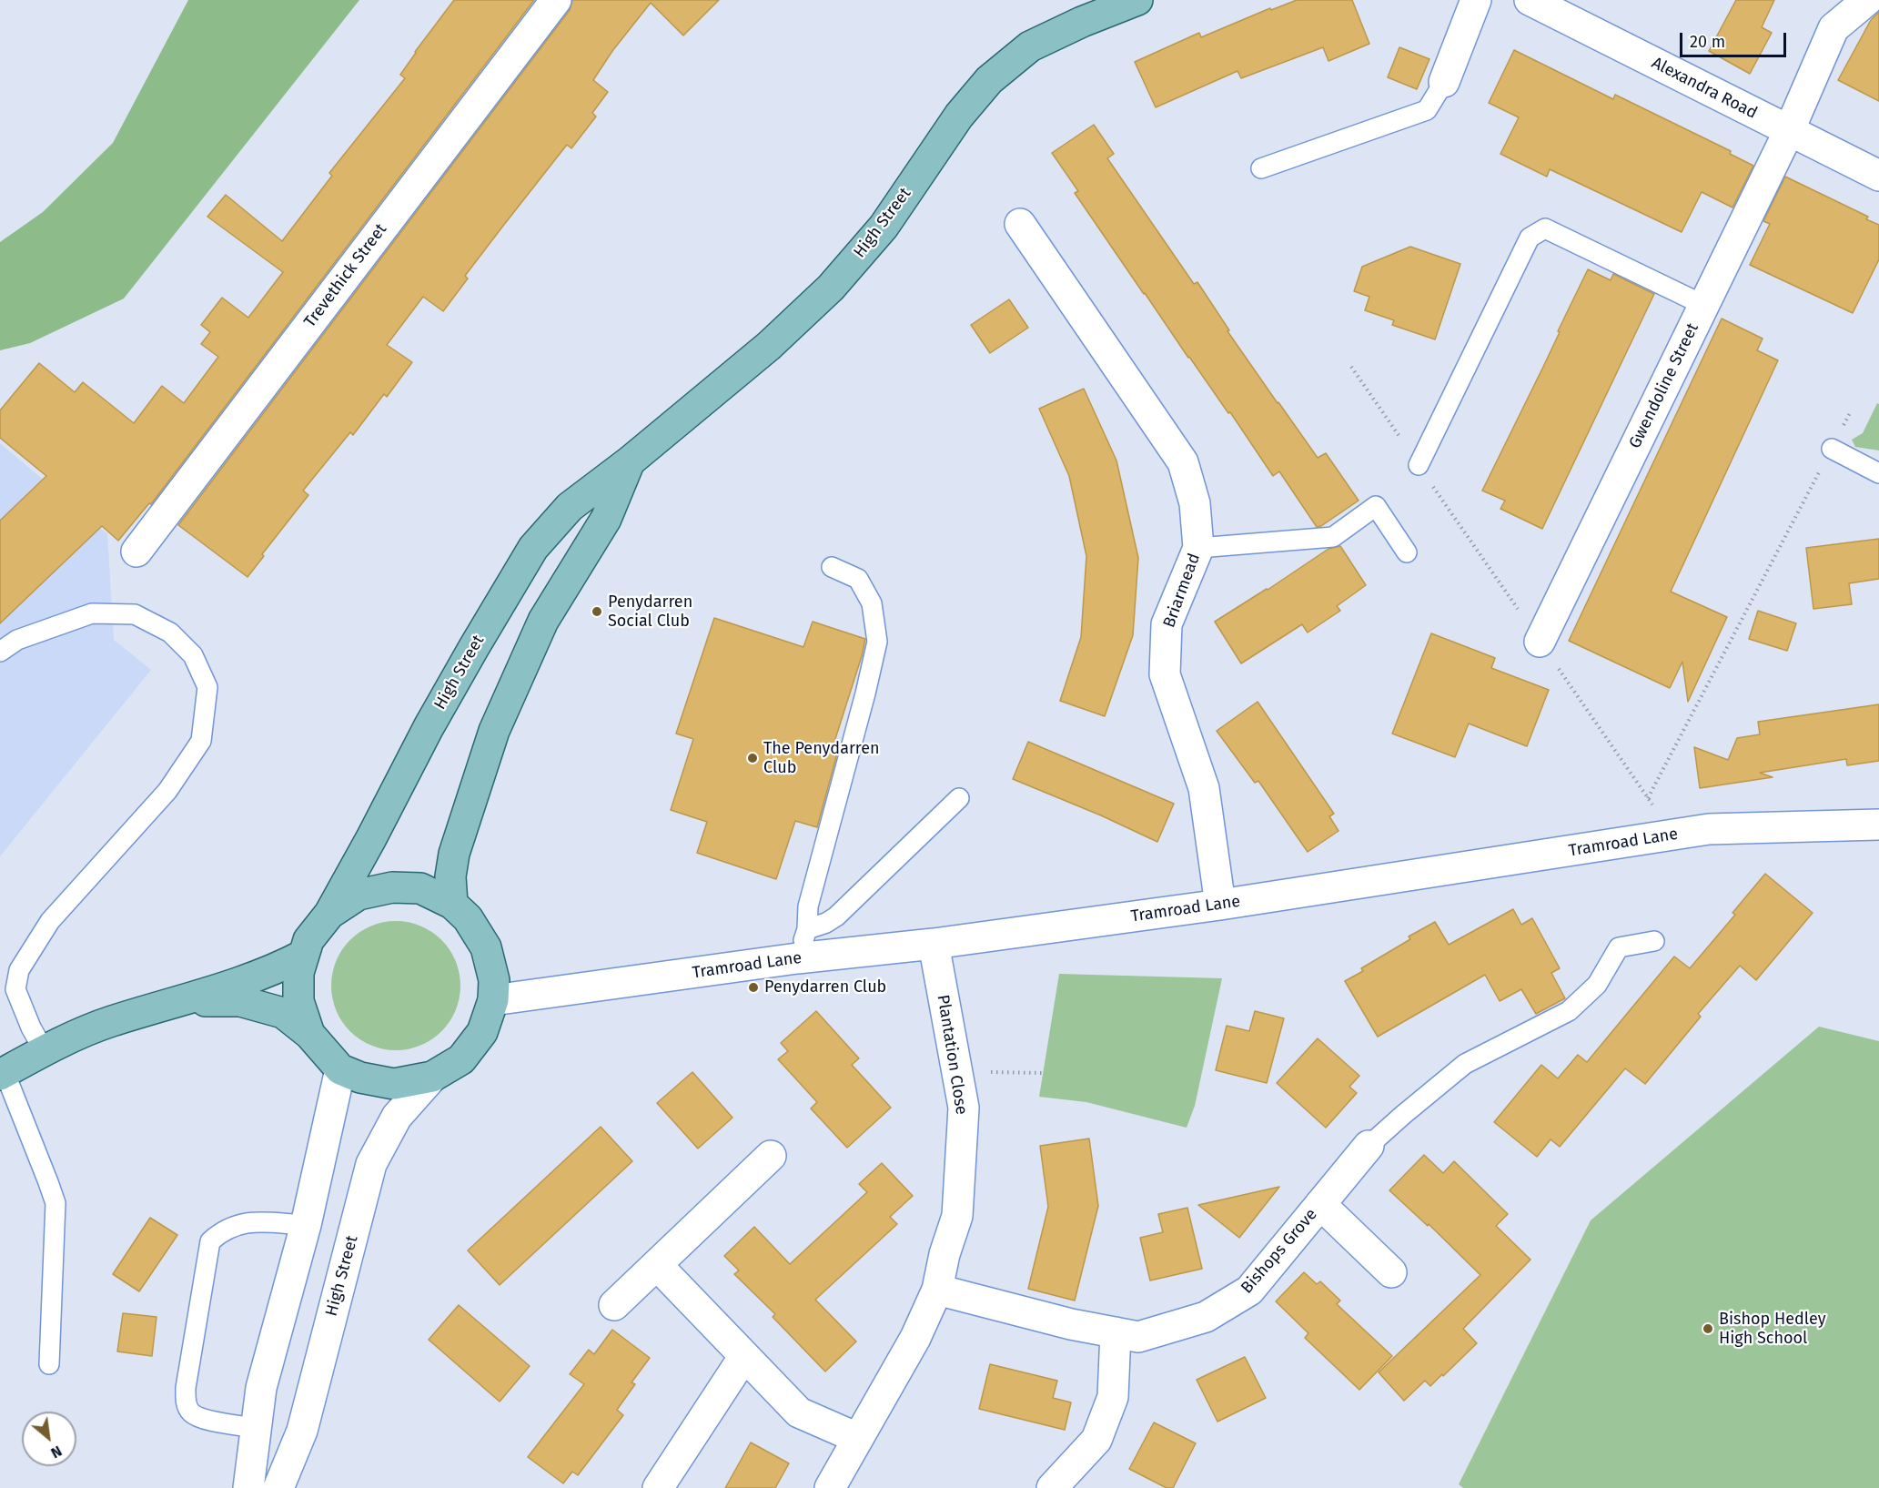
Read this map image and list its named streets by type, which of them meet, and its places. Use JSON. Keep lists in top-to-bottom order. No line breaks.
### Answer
{"streets":{"main road":["High Street"],"street":["Alexandra Road","Trevethick Street","Gwendoline Street","Briarmead","Tramroad Lane","Plantation Close","Bishops Grove"]},"crossings":[["Alexandra Road","Gwendoline Street"],["High Street","Tramroad Lane"],["Briarmead","Tramroad Lane"],["Tramroad Lane","Plantation Close"],["Plantation Close","Bishops Grove"]],"places":["Penydarren Social Club","The Penydarren Club","Penydarren Club","Bishop Hedley High School"],"scale_bar":"20 m","north":"bottom right"}
